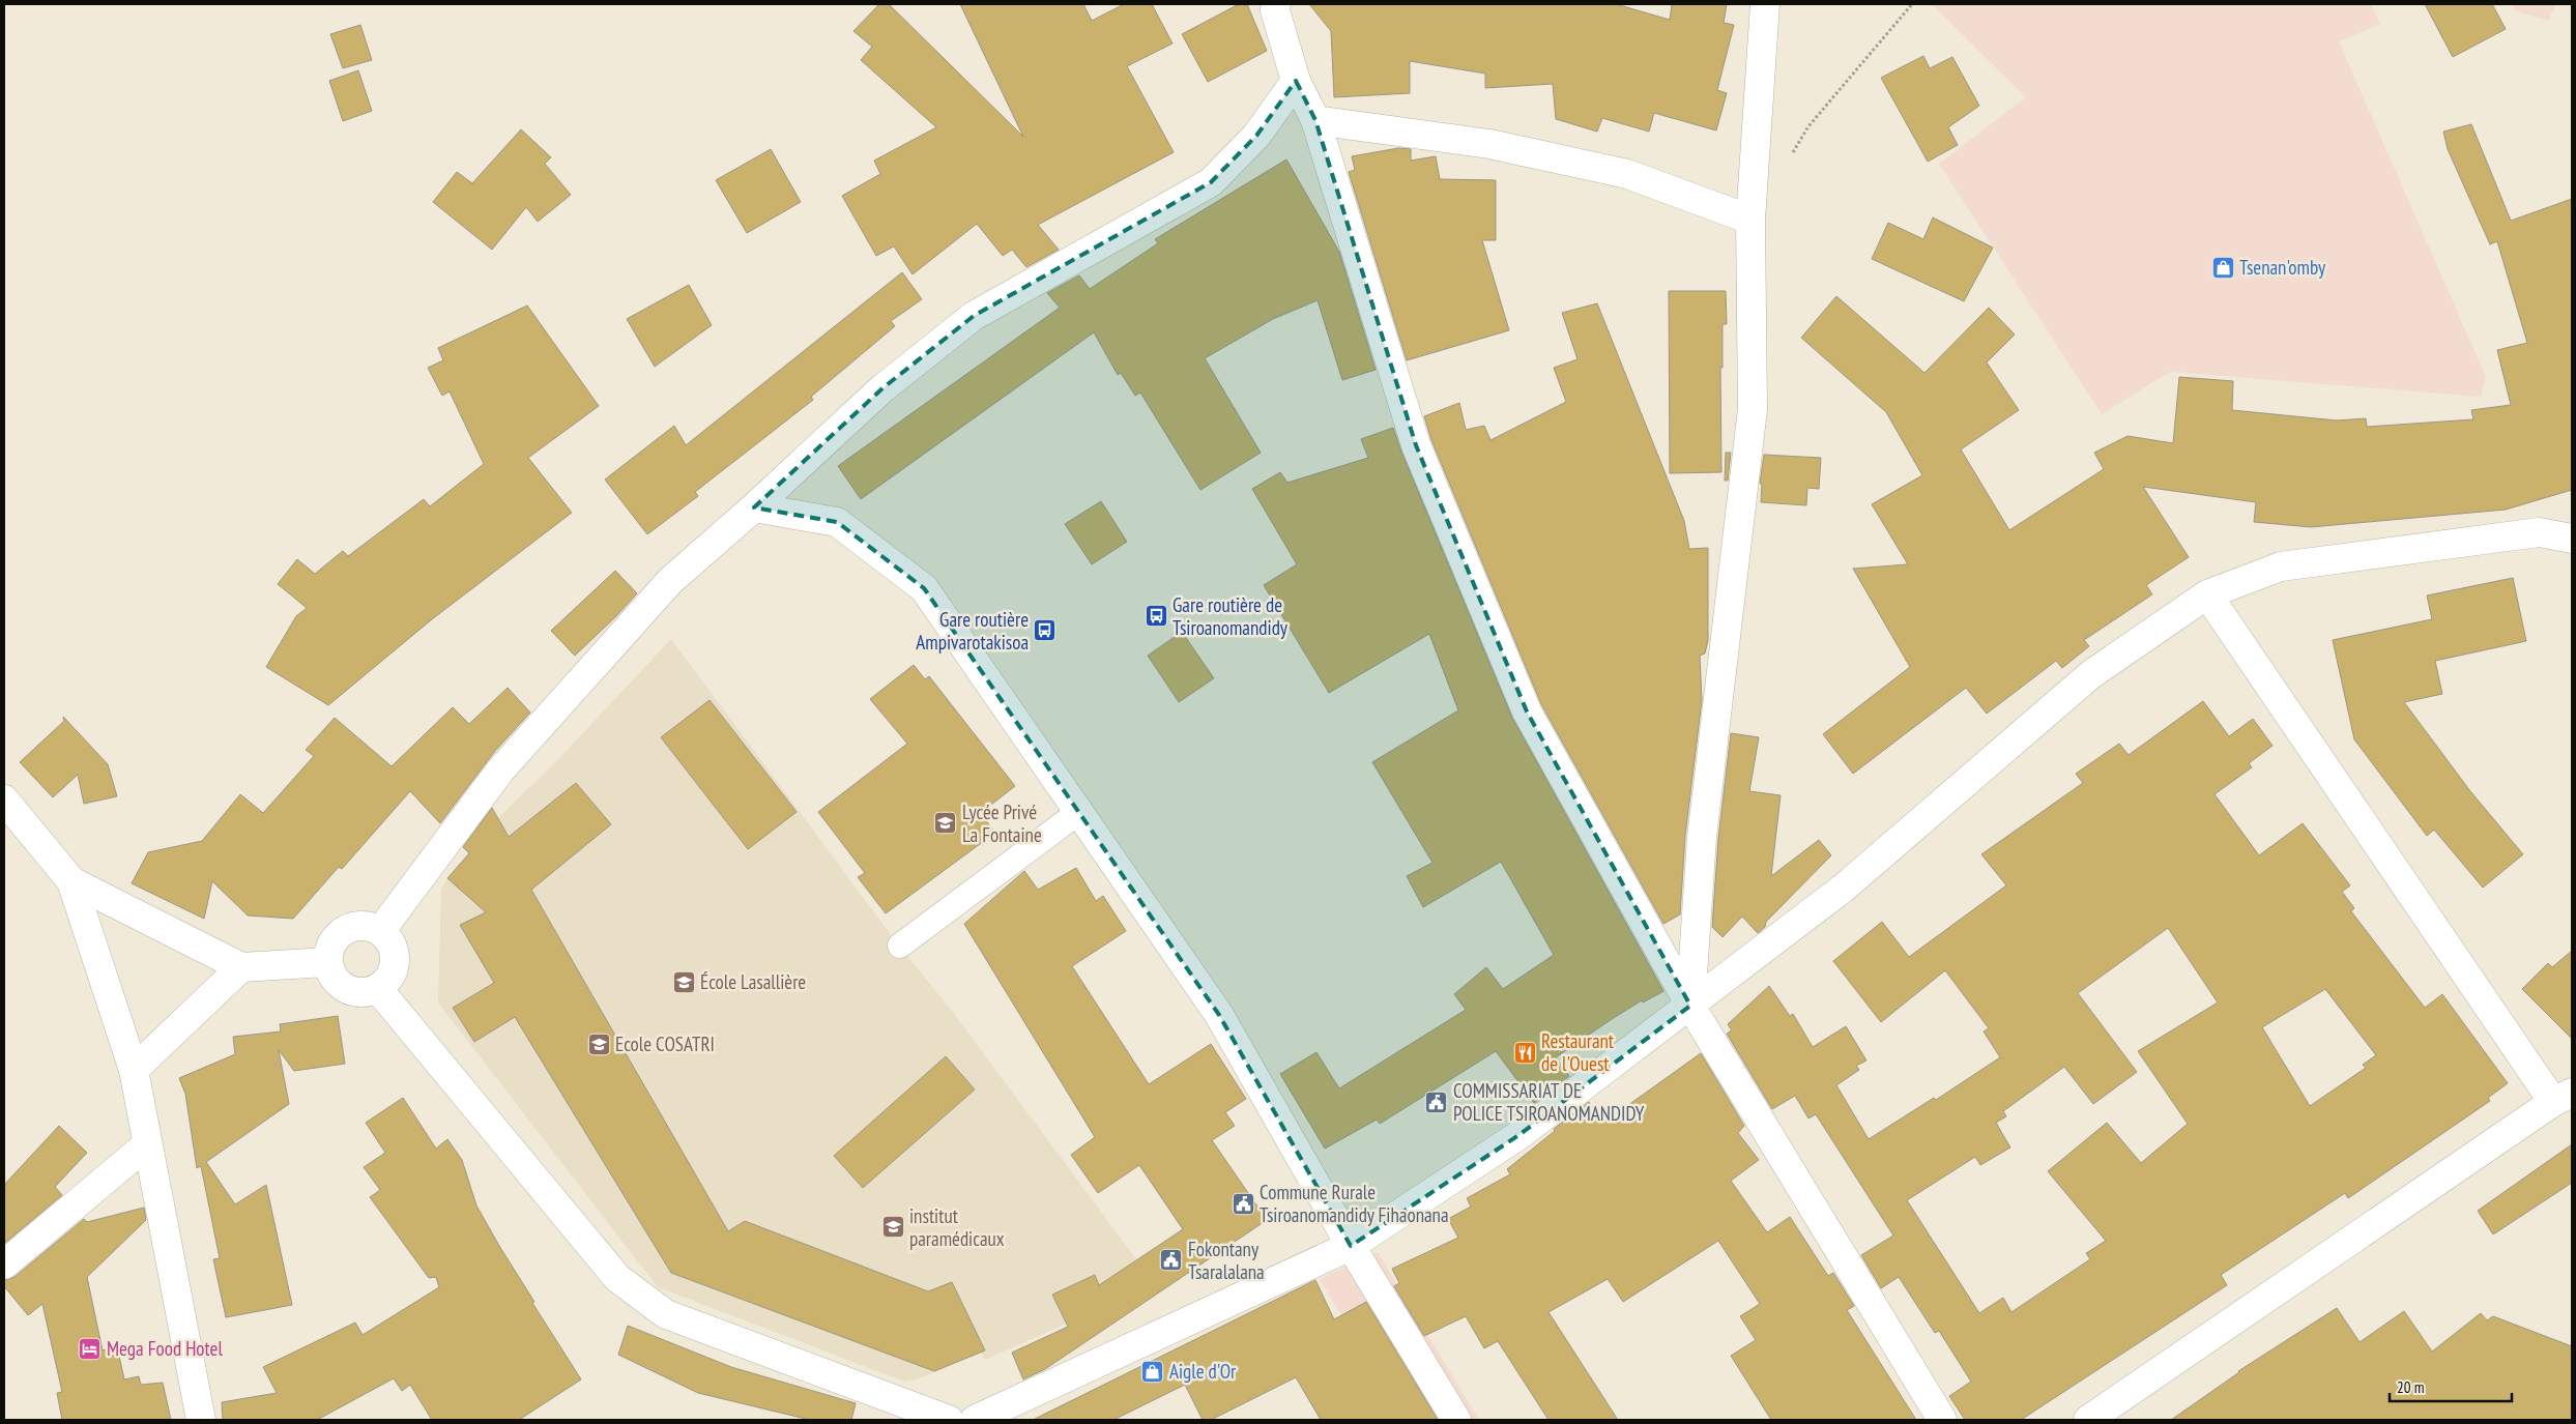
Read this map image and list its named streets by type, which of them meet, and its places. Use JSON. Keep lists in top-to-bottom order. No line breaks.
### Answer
{"places":{"shop":["Tsenan'omby","Aigle d'Or"],"bus stop":["Gare routière de Tsiroanomandidy","Gare routière Ampivarotakisoa"],"school or university":["Lycée Privé La Fontaine","École Lasallière","Ecole COSATRI","institut paramédicaux"],"restaurant":["Restaurant de l'Ouest"],"public building":["COMMISSARIAT DE POLICE TSIROANOMANDIDY","Commune Rurale Tsiroanomandidy Fihaonana","Fokontany Tsaralalana"],"hotel":["Mega Food Hotel"]},"scale_bar":"20 m"}
